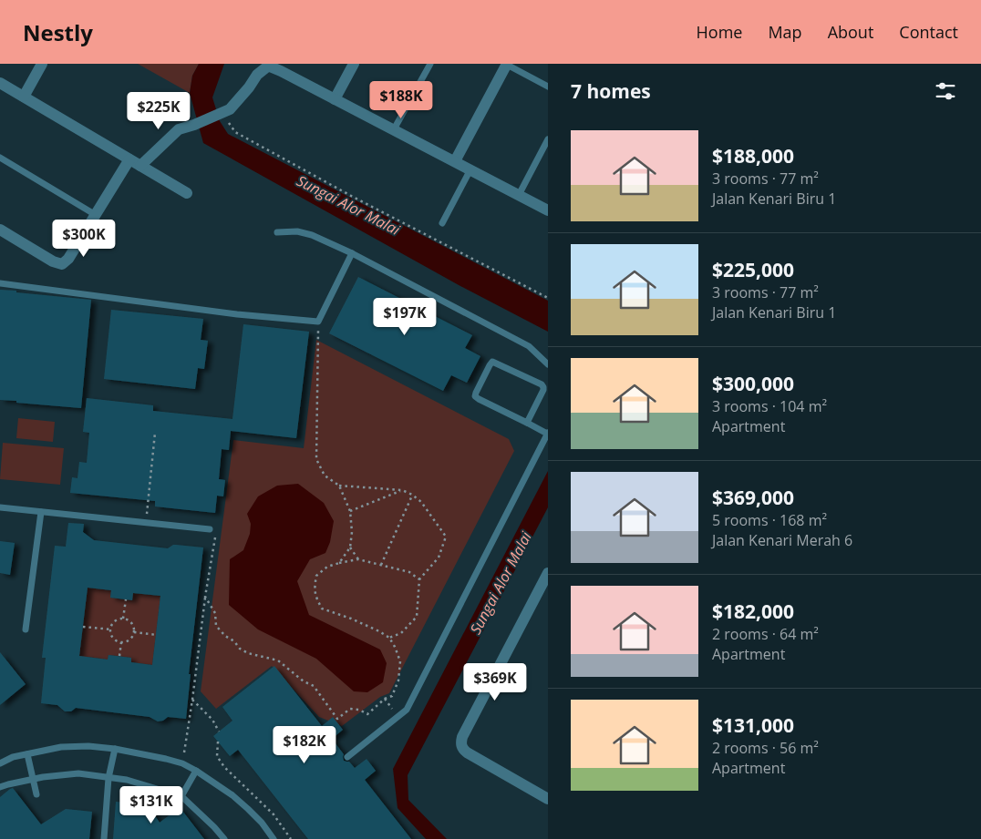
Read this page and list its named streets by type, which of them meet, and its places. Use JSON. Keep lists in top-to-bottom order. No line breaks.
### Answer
{"water":["Sungai Alor Malai"],"page":{"header":"Nestly","nav":["Home","Map","About","Contact"],"heading":"7 homes","price":["$188K","$225K","$300K","$197K","$369K","$182K","$131K"],"list":[{"name":"$188,000","note":"3 rooms · 77 m² · Jalan Kenari Biru 1"},{"name":"$225,000","note":"3 rooms · 77 m² · Jalan Kenari Biru 1"},{"name":"$300,000","note":"3 rooms · 104 m² · Apartment"},{"name":"$369,000","note":"5 rooms · 168 m² · Jalan Kenari Merah 6"},{"name":"$182,000","note":"2 rooms · 64 m² · Apartment"},{"name":"$131,000","note":"2 rooms · 56 m² · Apartment"}]}}
